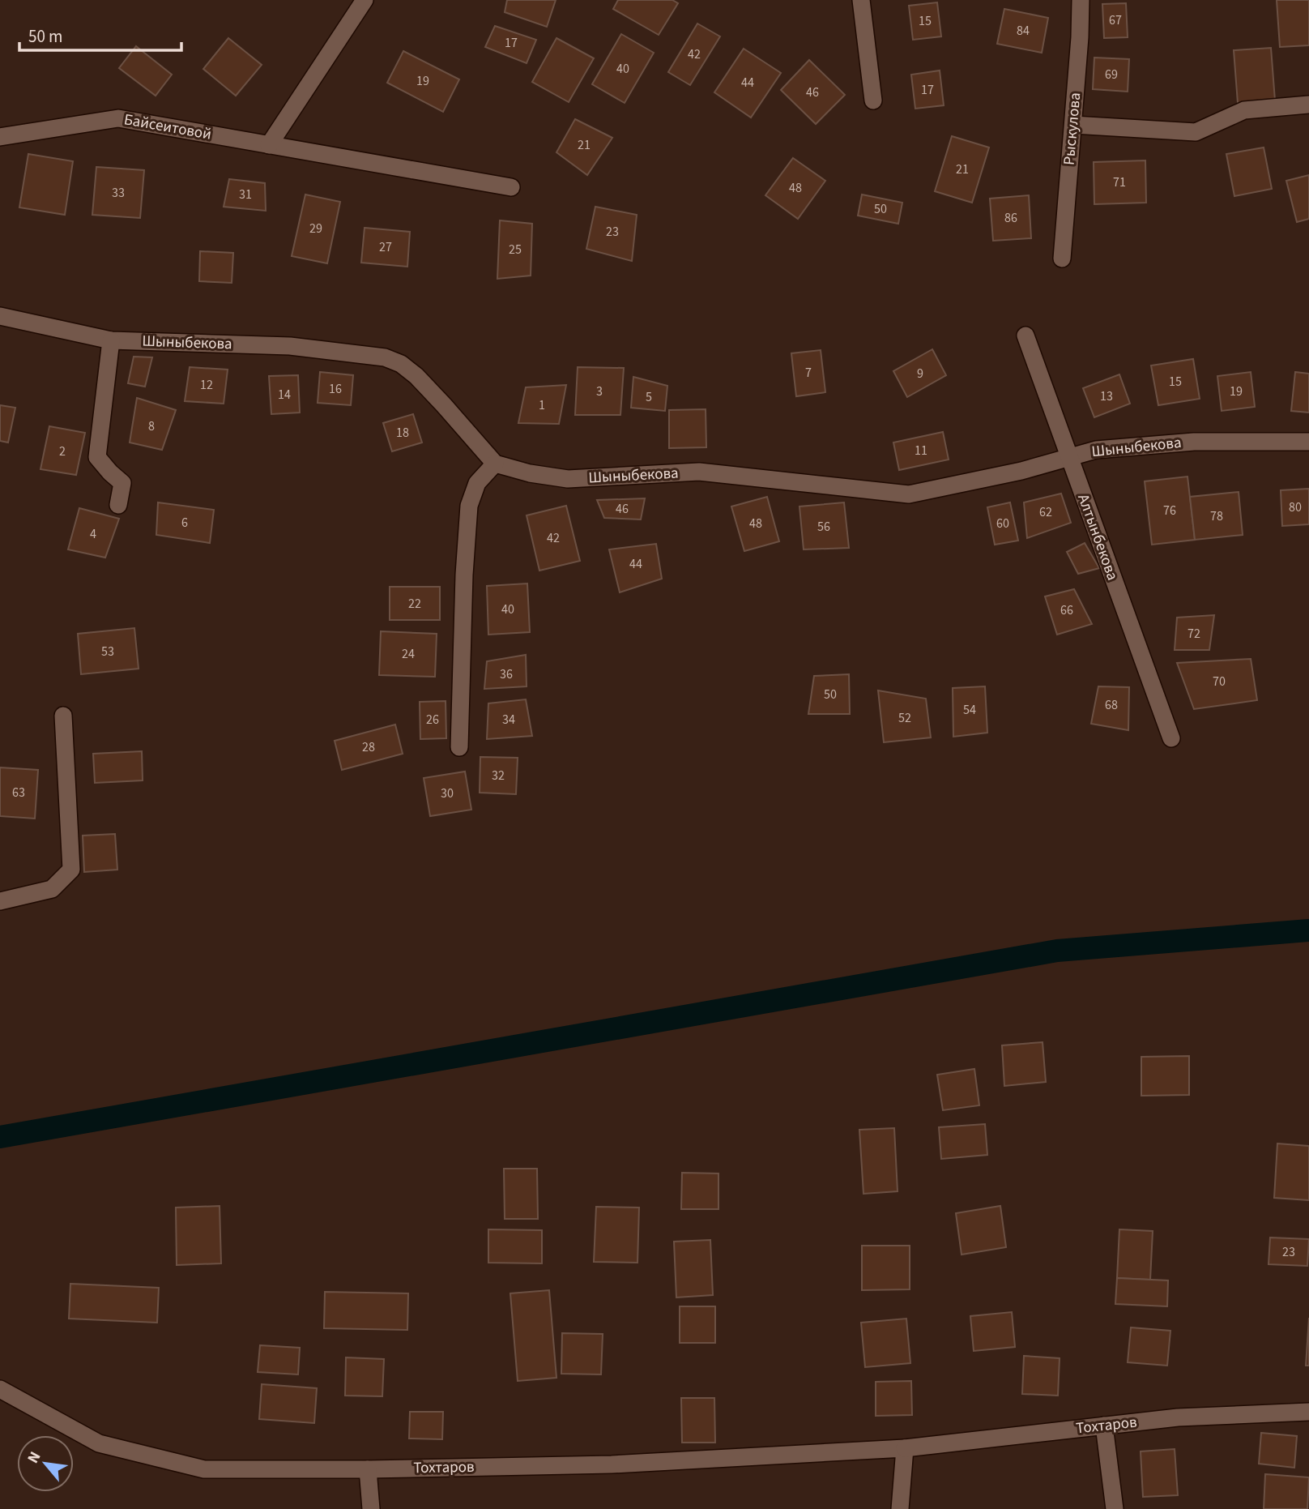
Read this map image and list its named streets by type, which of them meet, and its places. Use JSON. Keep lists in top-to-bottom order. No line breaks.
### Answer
{"streets":{"street":["Байсеитовой","Рыскулова","Шыныбекова","Алтынбекова","Тохтаров"]},"crossings":[["Шыныбекова","Алтынбекова"]],"house_numbers":["67","15","84","17","42","40","69","19","44","17","46","21","21","71","48","33","31","50","86","29","23","27","25","7","9","15","12","16","3","19","14","13","5","1","8","18","11","2","80","46","76","62","78","6","48","60","56","4","42","44","22","40","66","72","53","24","36","70","50","68","54","52","26","34","28","32","63","30","23"],"scale_bar":"50 m","north":"top left"}
